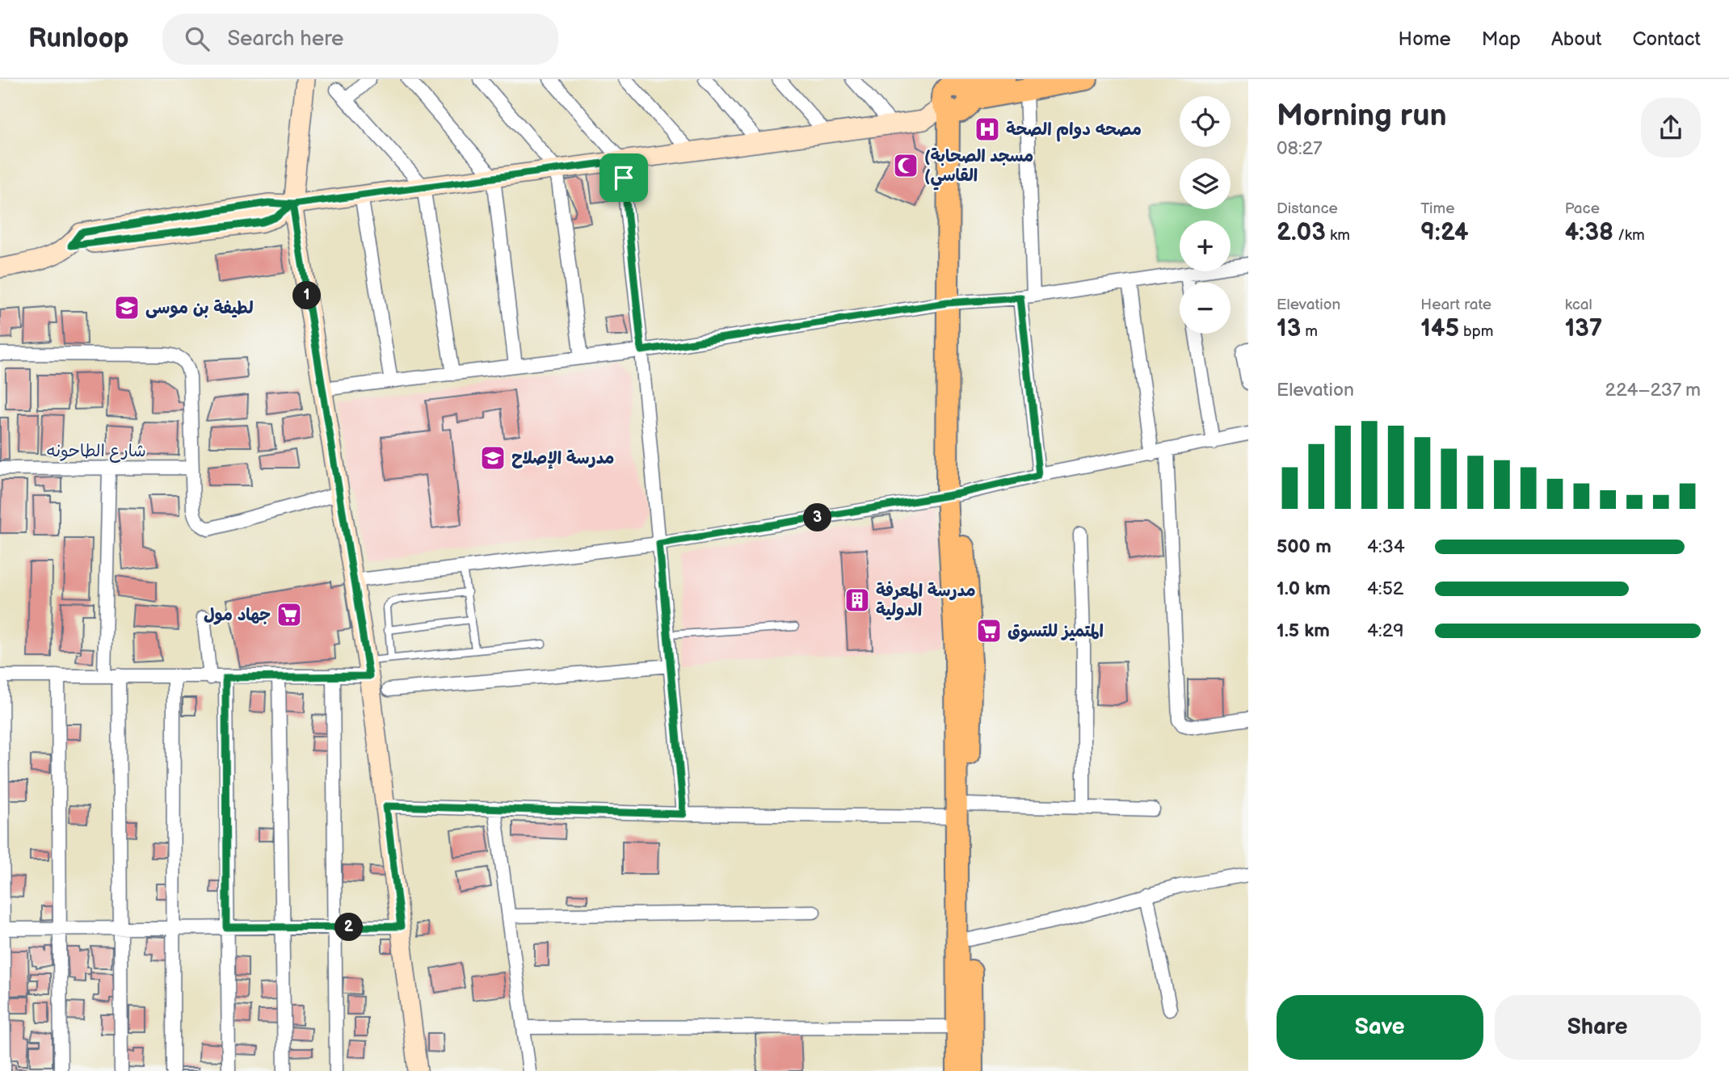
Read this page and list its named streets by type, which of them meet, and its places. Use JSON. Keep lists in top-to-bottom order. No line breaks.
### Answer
{"streets":{"street":["شارع الطاحونه"]},"places":{"hospital":["مصحه دوام الصحة"],"mosque":["(مسجد الصحابة (القاسي"],"school or university":["لطيفة بن موسى","مدرسة الإصلاح"],"building":["مدرسة المعرفة الدولية"],"supermarket":["جهاد مول","المتميز للتسوق"]},"page":{"header":"Runloop","search":"Search here","nav":["Home","Map","About","Contact"],"heading":["Morning run","08:27"],"map_buttons":["+","−"],"stats":[["Distance","2.03 km"],["Time","9:24"],["Pace","4:38 /km"],["Elevation","13 m"],["Heart rate","145 bpm"],["kcal","137"]],"pins":["1","3","2"],"chart":["Elevation","224–237 m"],"list":[{"name":"500 m","note":"4:34"},{"name":"1.0 km","note":"4:52"},{"name":"1.5 km","note":"4:29"}],"buttons":["Save","Share"]}}
